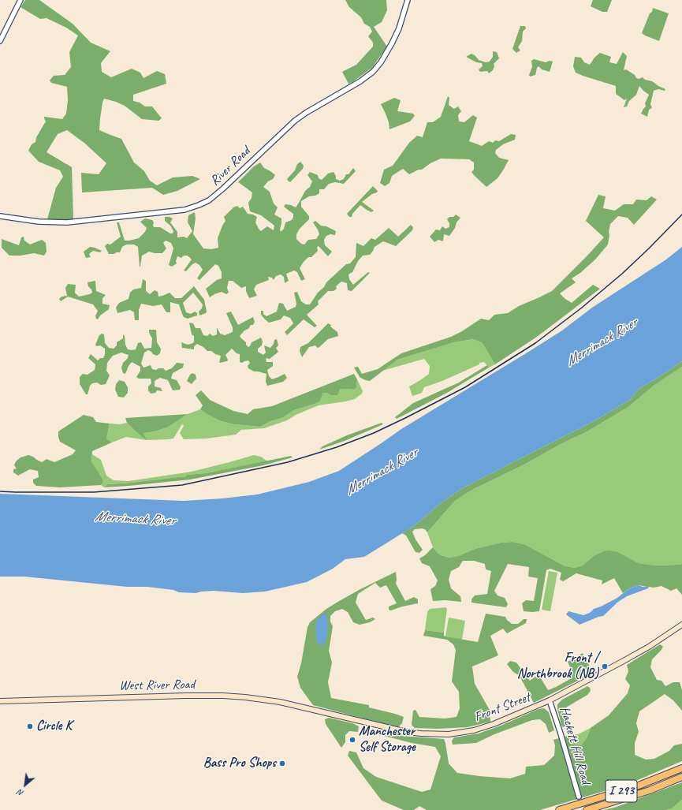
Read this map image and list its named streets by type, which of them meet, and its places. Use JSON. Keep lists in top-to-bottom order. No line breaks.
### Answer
{"streets":{"highway":["I 293"],"main road":["West River Road","Front Street"],"street":["River Road","Hackett Hill Road"]},"crossings":[["West River Road","Front Street"],["Front Street","Hackett Hill Road"]],"water":["Merrimack River"],"places":["Front / Northbrook (NB)","Circle K","Manchester Self Storage","Bass Pro Shops"],"north":"bottom left"}
